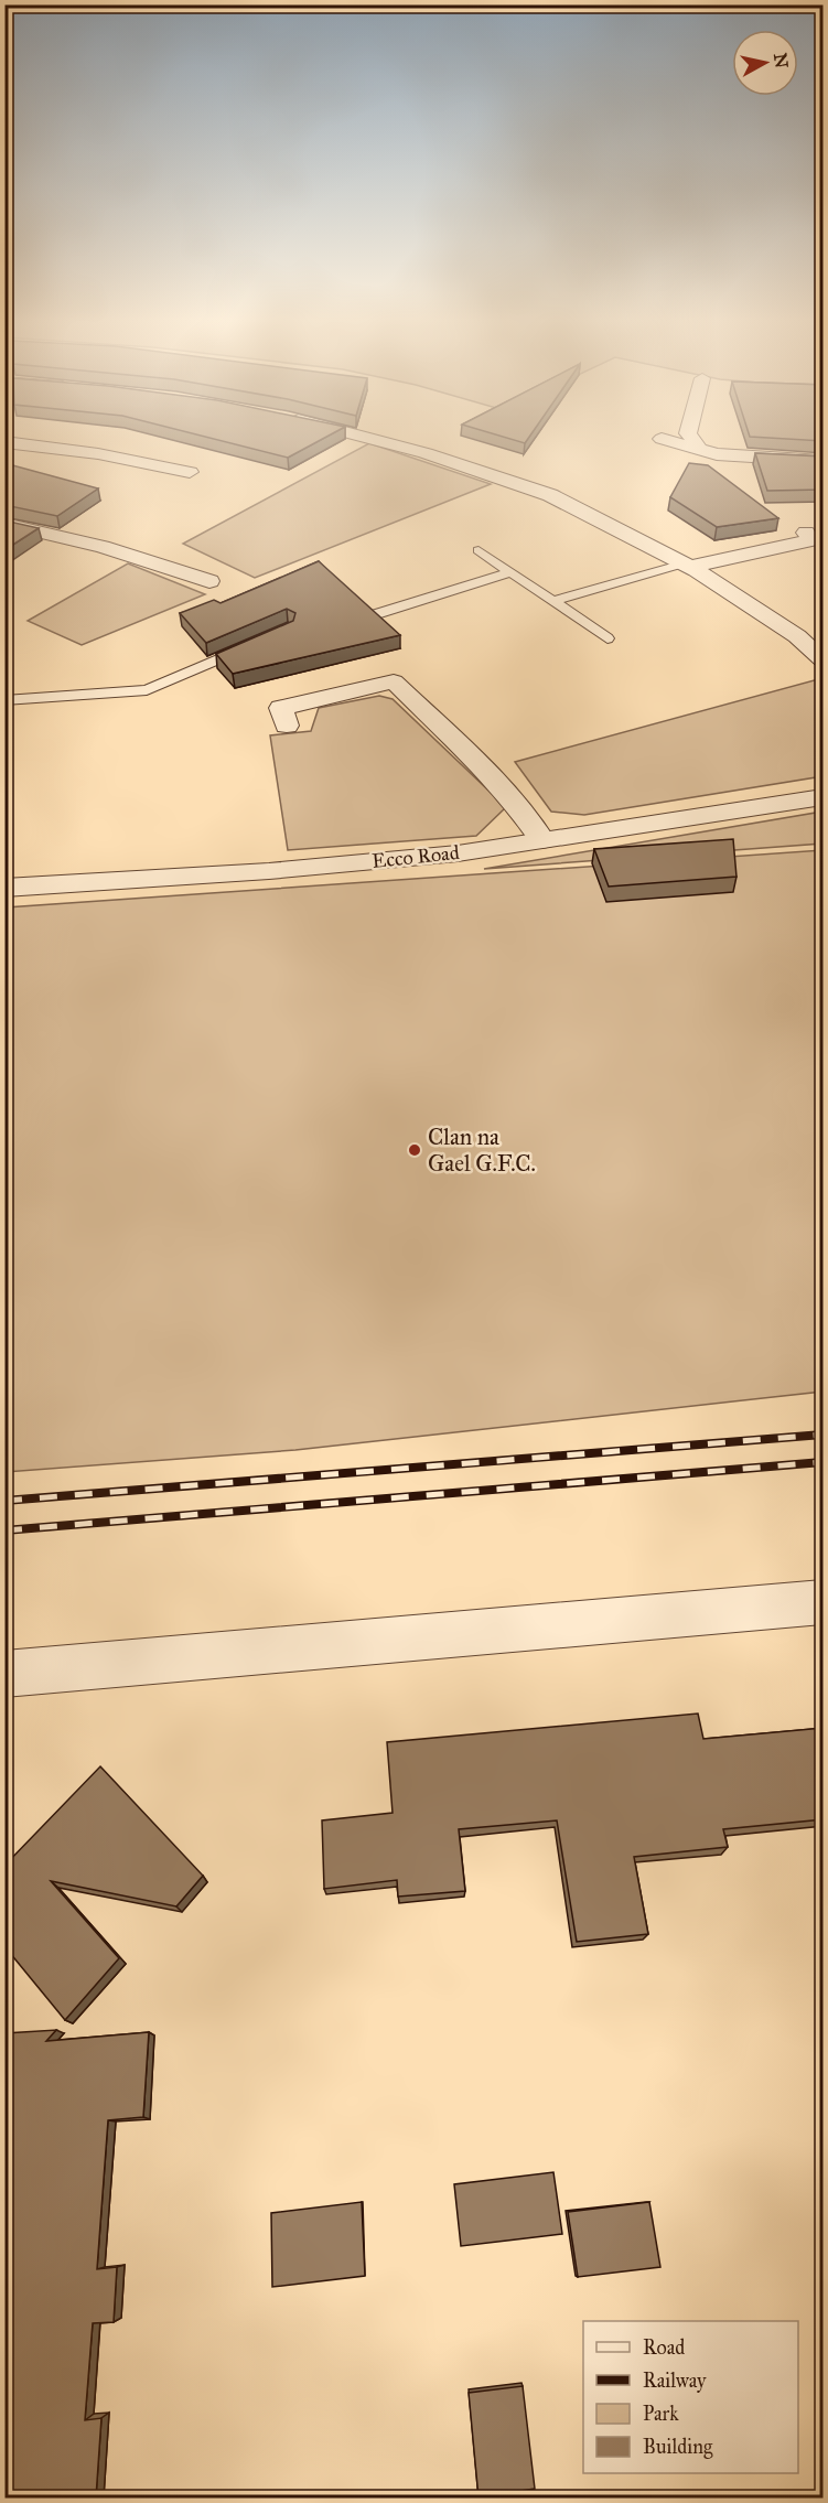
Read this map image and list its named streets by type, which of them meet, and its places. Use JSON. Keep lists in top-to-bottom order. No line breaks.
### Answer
{"streets":{"street":["Ecco Road"]},"places":["Clan na Gael G.F.C."],"legend":["Road","Railway","Park","Building"],"north":"right"}
